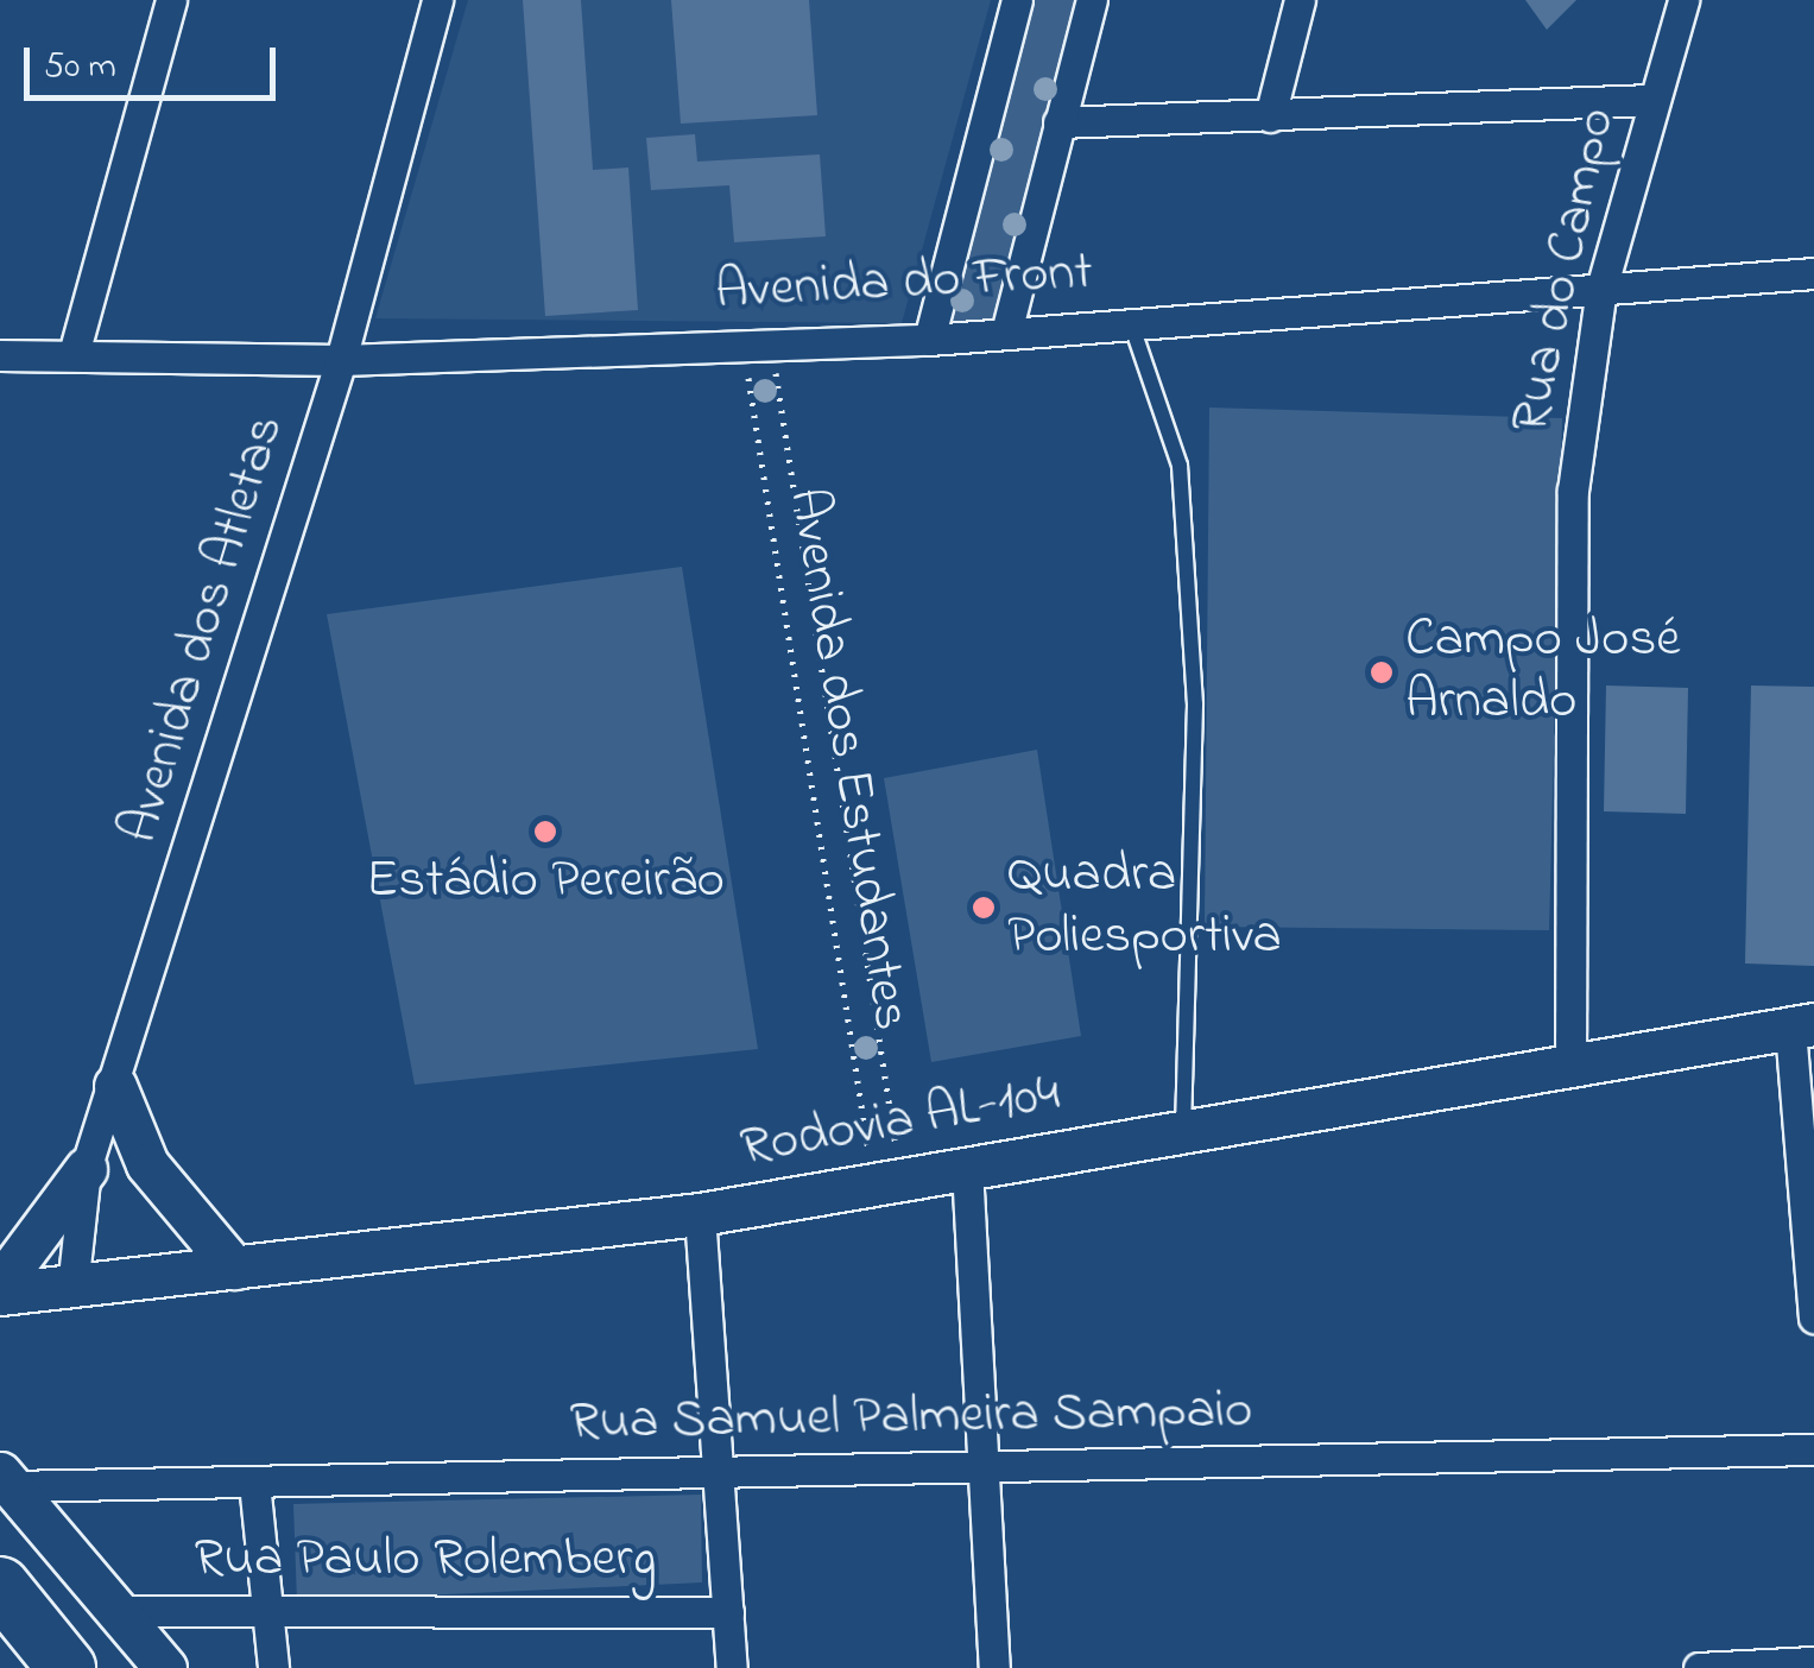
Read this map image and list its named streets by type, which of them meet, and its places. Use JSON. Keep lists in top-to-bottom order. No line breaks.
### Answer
{"streets":{"street":["Rua do Campo","Avenida do Front","Avenida dos Atletas","Rodovia AL-104","Rua Samuel Palmeira Sampaio","Rua Paulo Rolemberg"],"path":["Avenida dos Estudantes"]},"crossings":[["Rua do Campo","Avenida do Front"],["Rua do Campo","Rodovia AL-104"],["Avenida do Front","Avenida dos Atletas"],["Avenida do Front","Avenida dos Estudantes"],["Avenida dos Atletas","Rodovia AL-104"],["Avenida dos Estudantes","Rodovia AL-104"]],"places":["Campo José Arnaldo","Estádio Pereirão","Quadra Poliesportiva"],"scale_bar":"50 m"}
